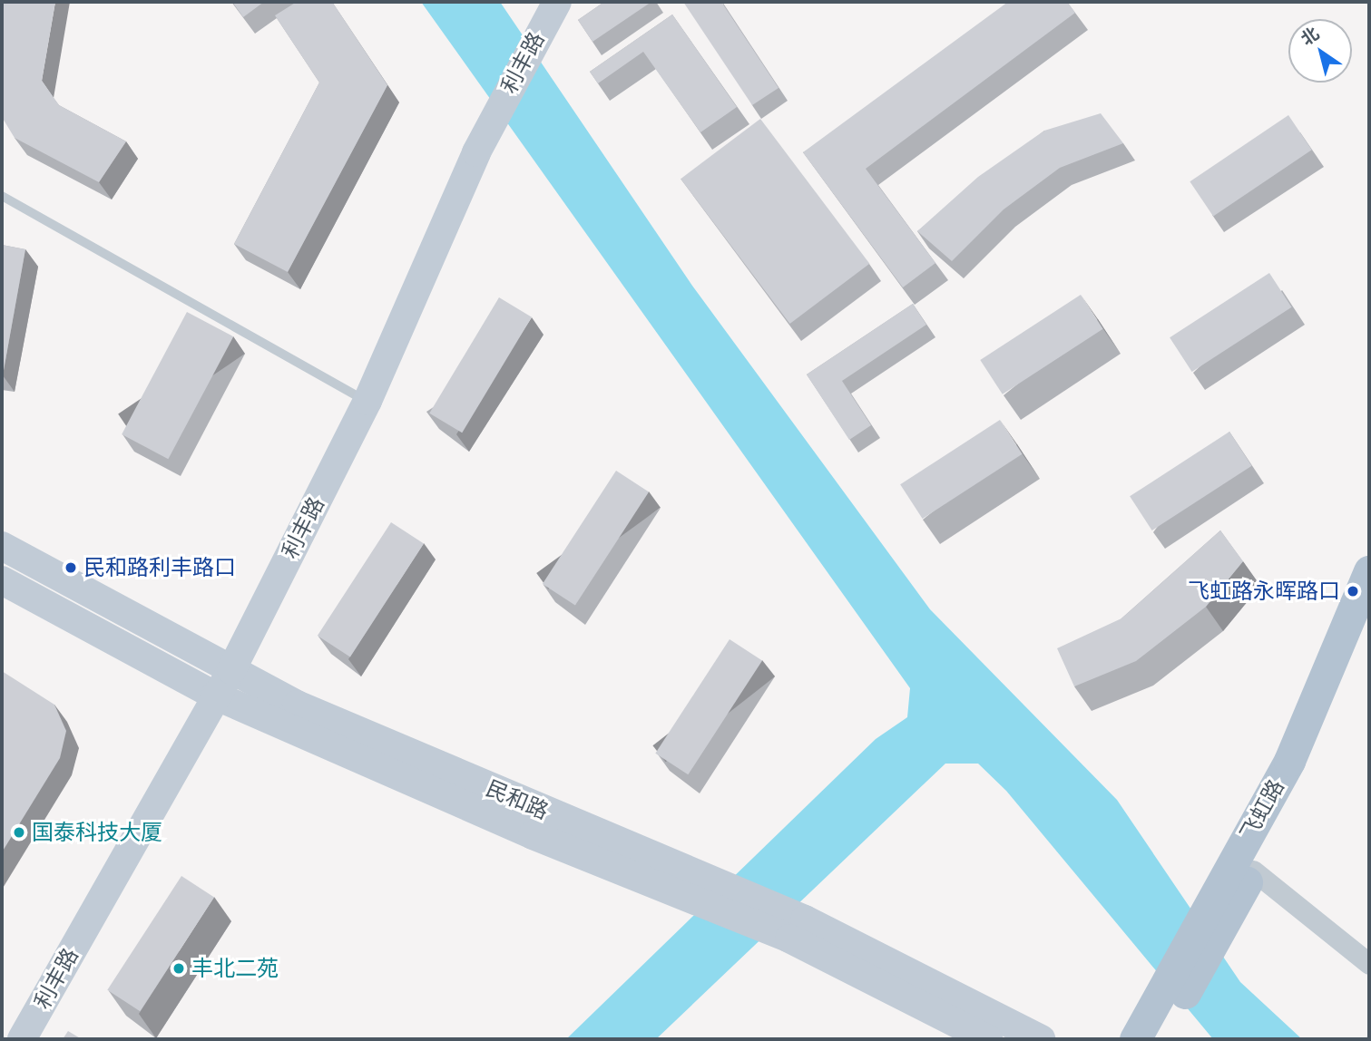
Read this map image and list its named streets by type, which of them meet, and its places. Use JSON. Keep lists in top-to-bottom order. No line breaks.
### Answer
{"streets":{"main road":["利丰路","民和路","飞虹路"]},"crossings":[["利丰路","民和路"]],"places":["民和路利丰路口","飞虹路永晖路口","国泰科技大厦","丰北二苑"],"north":"top left"}
